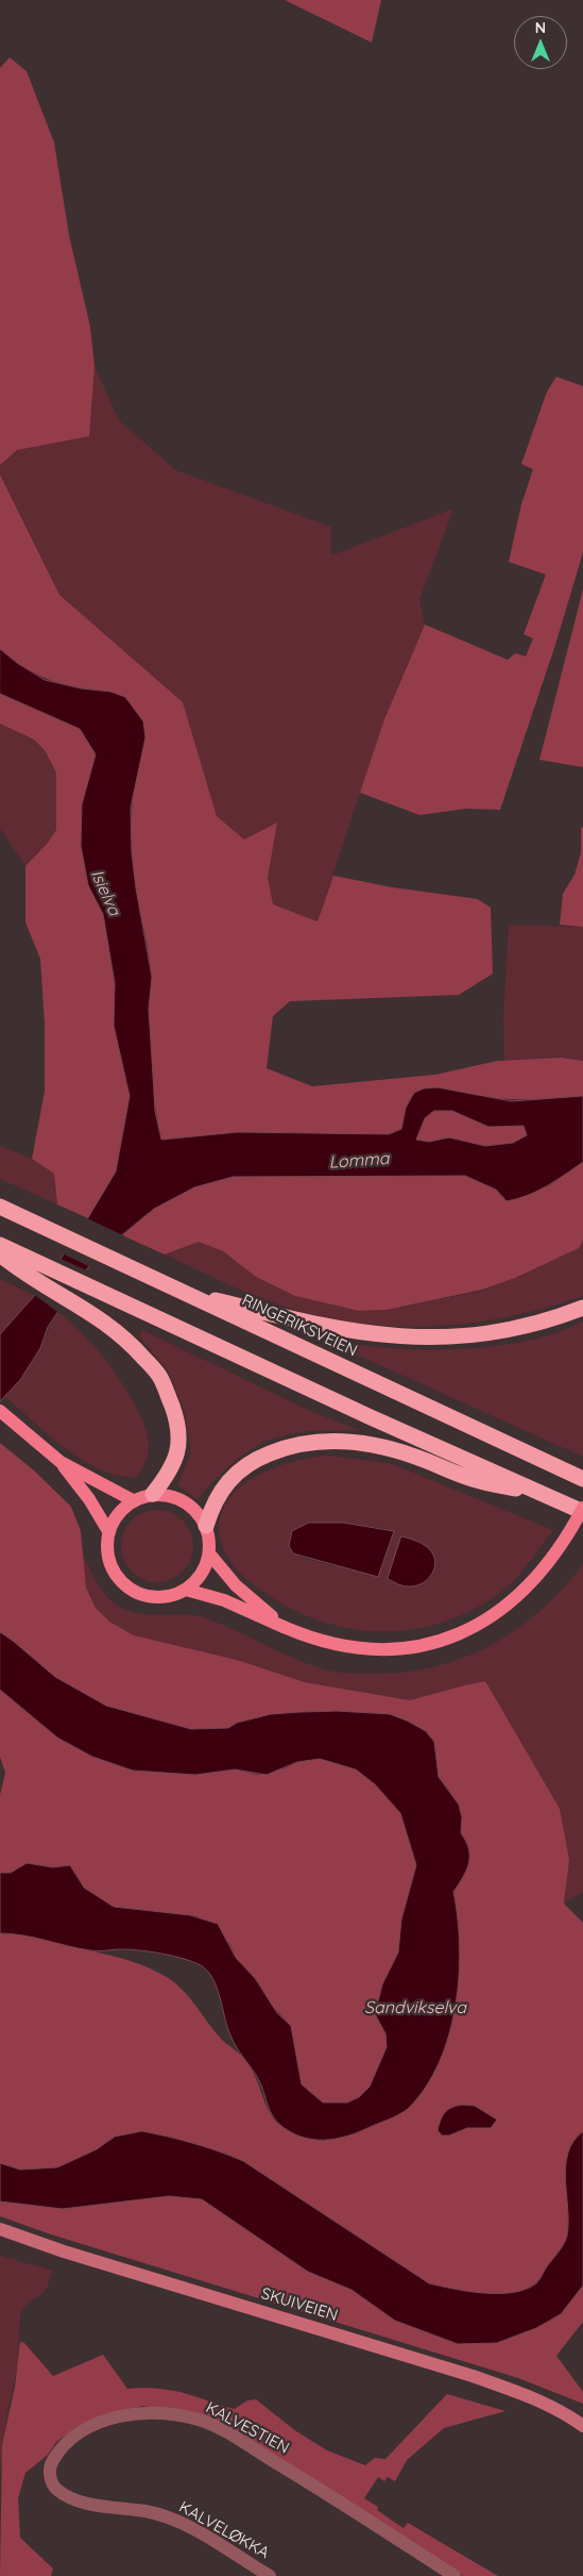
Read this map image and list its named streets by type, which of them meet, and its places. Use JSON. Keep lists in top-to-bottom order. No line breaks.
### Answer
{"streets":{"highway":["RINGERIKSVEIEN"],"main road":["SKUIVEIEN"],"street":["KALVESTIEN","KALVELØKKA"]},"crossings":[["KALVESTIEN","KALVELØKKA"]],"water":["Isielva","Lomma","Sandvikselva"],"north":"top"}
